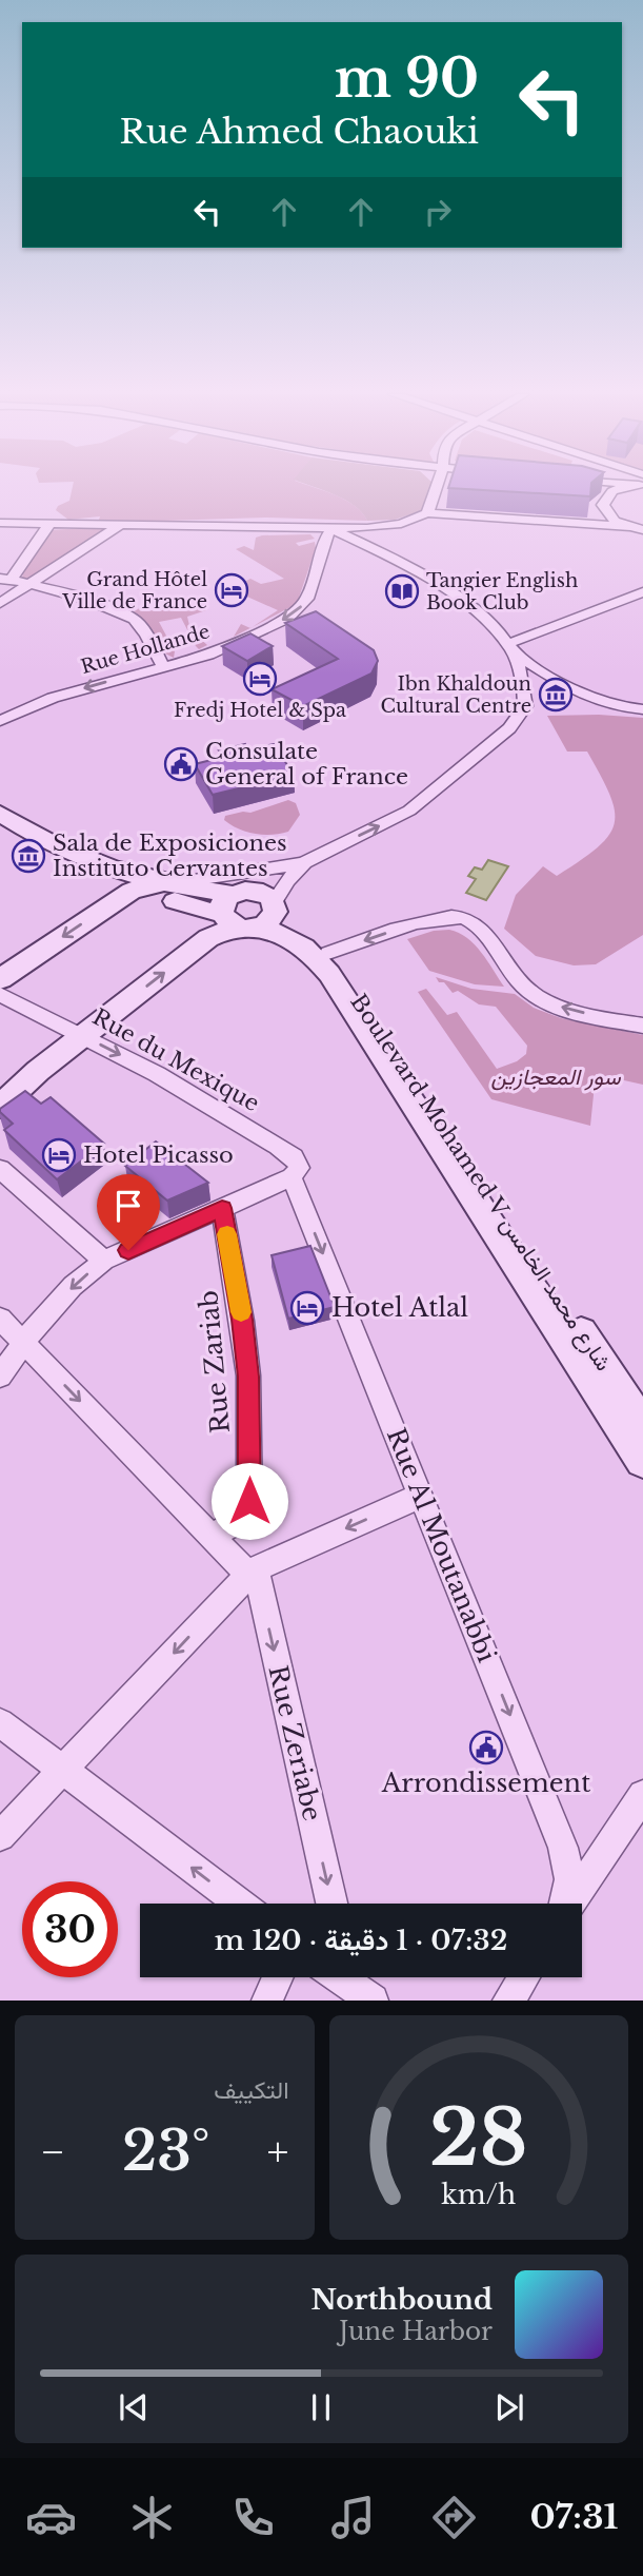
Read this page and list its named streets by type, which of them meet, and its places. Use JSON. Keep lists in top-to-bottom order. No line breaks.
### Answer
{"streets":{"main road":["Boulevard Mohamed V شارع محمد الخامس"],"street":["Rue Hollande","Rue du Mexique","Rue Zariab","Rue Al Moutanabbi","Rue Zeriabe"]},"crossings":[["Rue du Mexique","Rue Al Moutanabbi"]],"one_way":["Rue du Mexique","Rue Al Moutanabbi","Rue Zeriabe"],"parks":["سور المعجازين"],"places":{"hotel":["Grand Hôtel Ville de France","Fredj Hotel & Spa","Hotel Picasso","Hotel Atlal"],"library":["Tangier English Book Club"],"museum":["Ibn Khaldoun Cultural Centre","Sala de Exposiciones Instituto Cervantes"],"public building":["Consulate General of France","Arrondissement"]},"page":{"turn":["90 m","Rue Ahmed Chaouki"],"limit":"30","trip":"07:32 · 1 دقيقة · 120 m","tile":"التكييف","heat":["−","23°","+"],"song":["Northbound","June Harbor"],"tabs":"07:31","gauge":["28","km/h"]}}
